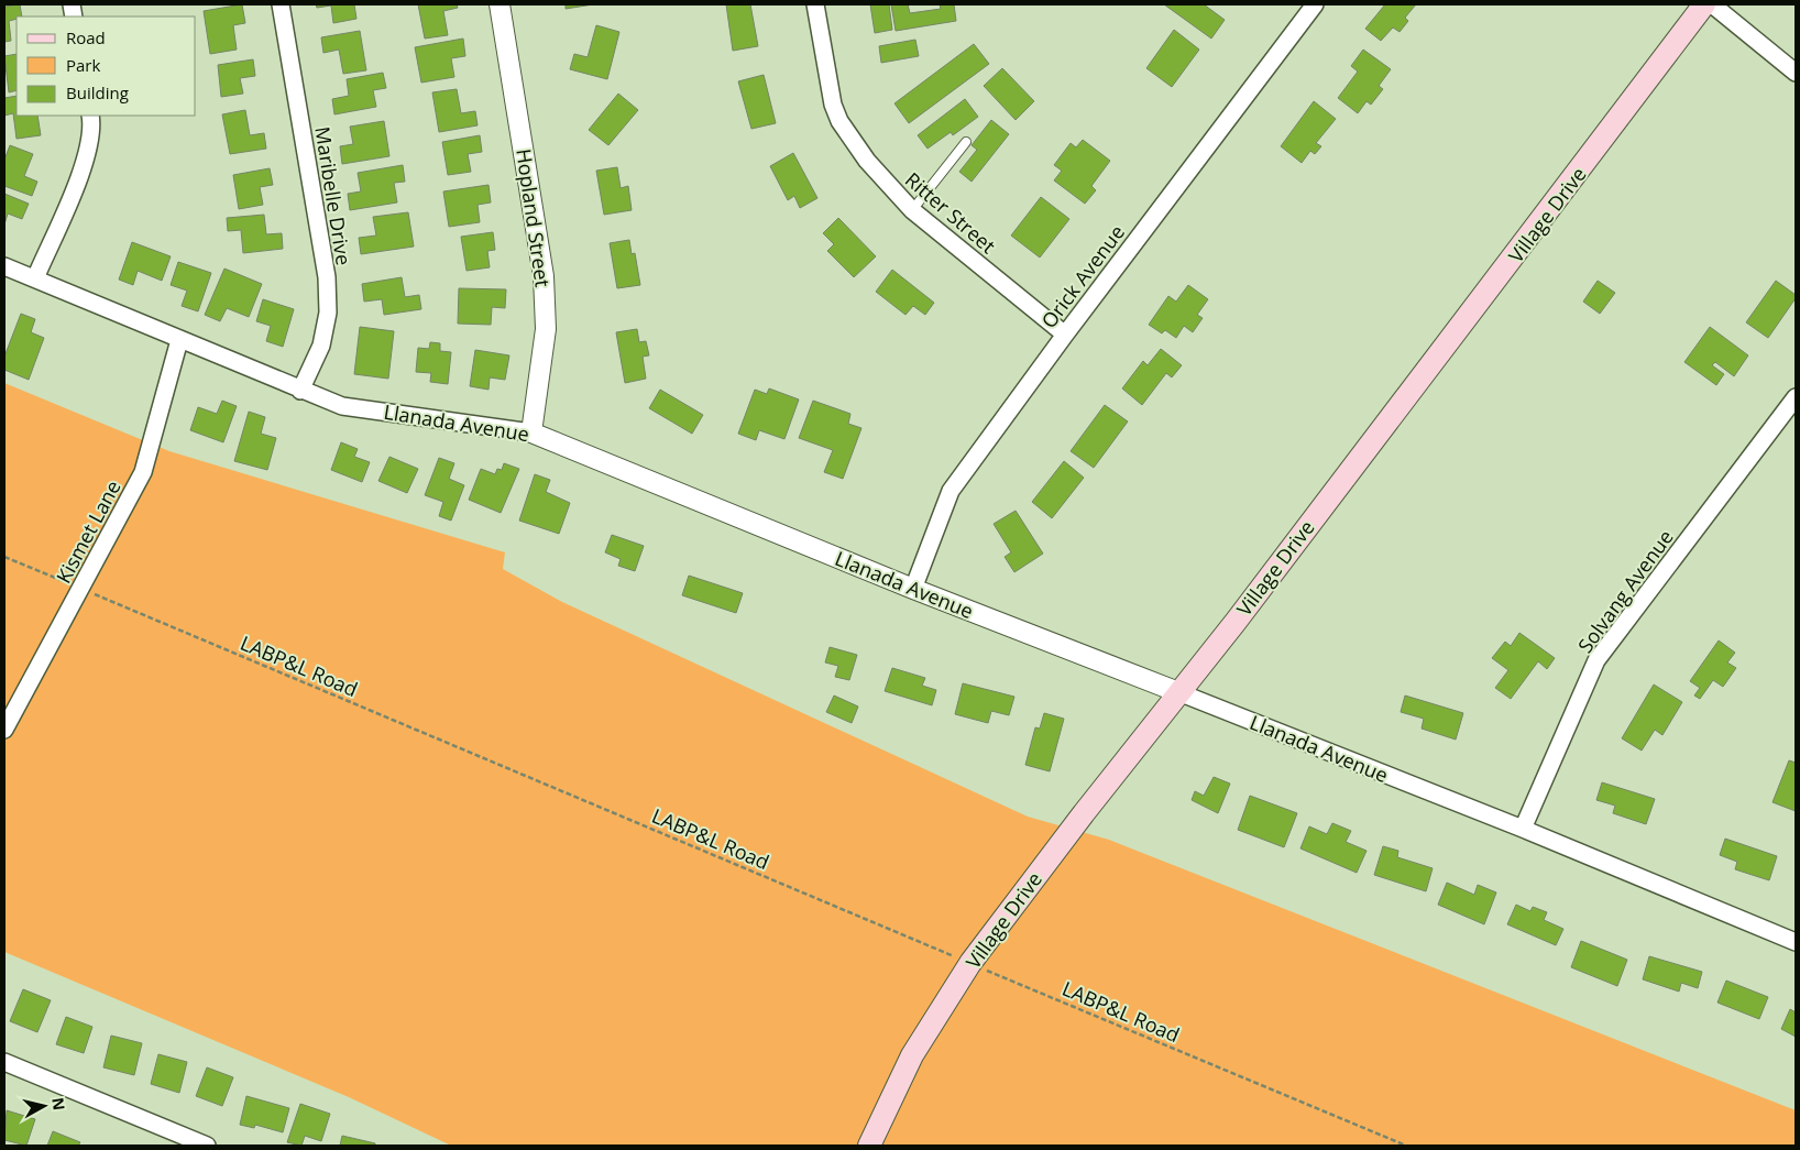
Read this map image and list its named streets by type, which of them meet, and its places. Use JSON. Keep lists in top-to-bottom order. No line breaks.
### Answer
{"streets":{"main road":["Village Drive"],"street":["Maribelle Drive","Ritter Street","Hopland Street","Orick Avenue","Llanada Avenue","Kismet Lane","Solvang Avenue"],"path":["LABP&L Road"]},"crossings":[["Maribelle Drive","Llanada Avenue"],["Ritter Street","Orick Avenue"],["Village Drive","Llanada Avenue"],["Village Drive","LABP&L Road"],["Hopland Street","Llanada Avenue"],["Orick Avenue","Llanada Avenue"],["Llanada Avenue","Kismet Lane"],["Llanada Avenue","Solvang Avenue"],["Kismet Lane","LABP&L Road"]],"legend":["Road","Park","Building"],"north":"right"}
